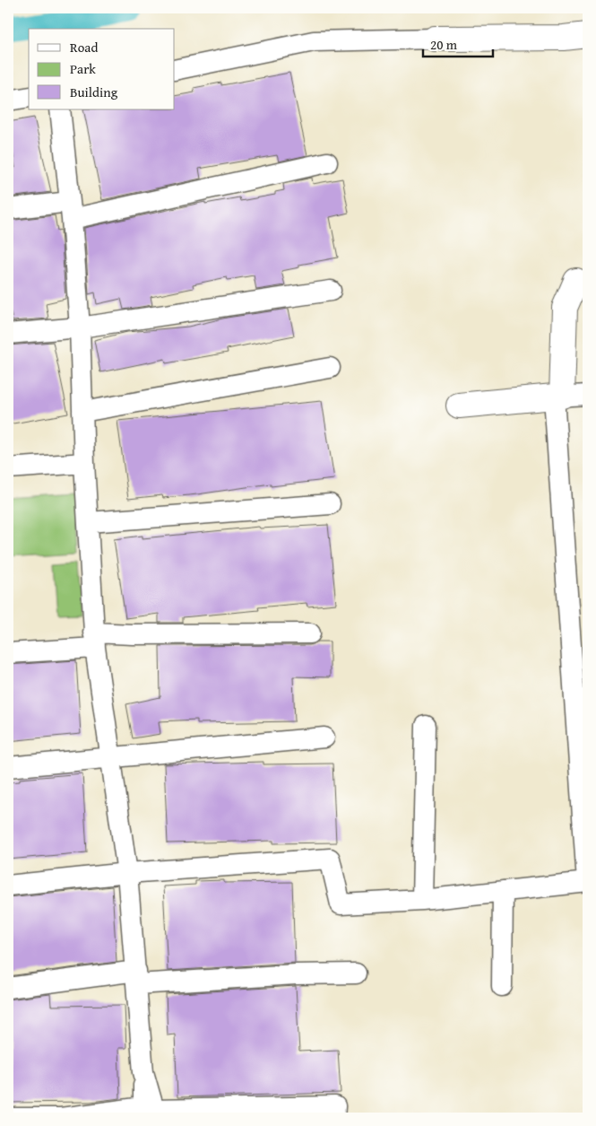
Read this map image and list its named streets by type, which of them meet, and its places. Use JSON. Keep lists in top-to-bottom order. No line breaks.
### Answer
{"legend":["Road","Park","Building"],"scale_bar":"20 m"}
